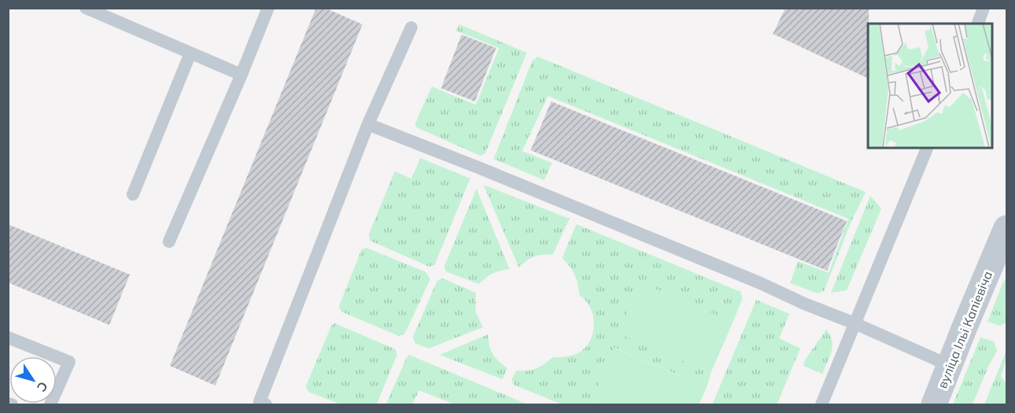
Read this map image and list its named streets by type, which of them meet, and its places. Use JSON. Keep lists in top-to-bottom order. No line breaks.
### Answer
{"streets":{"street":["вуліца Ільі Капіевіча"]},"north":"bottom right"}
